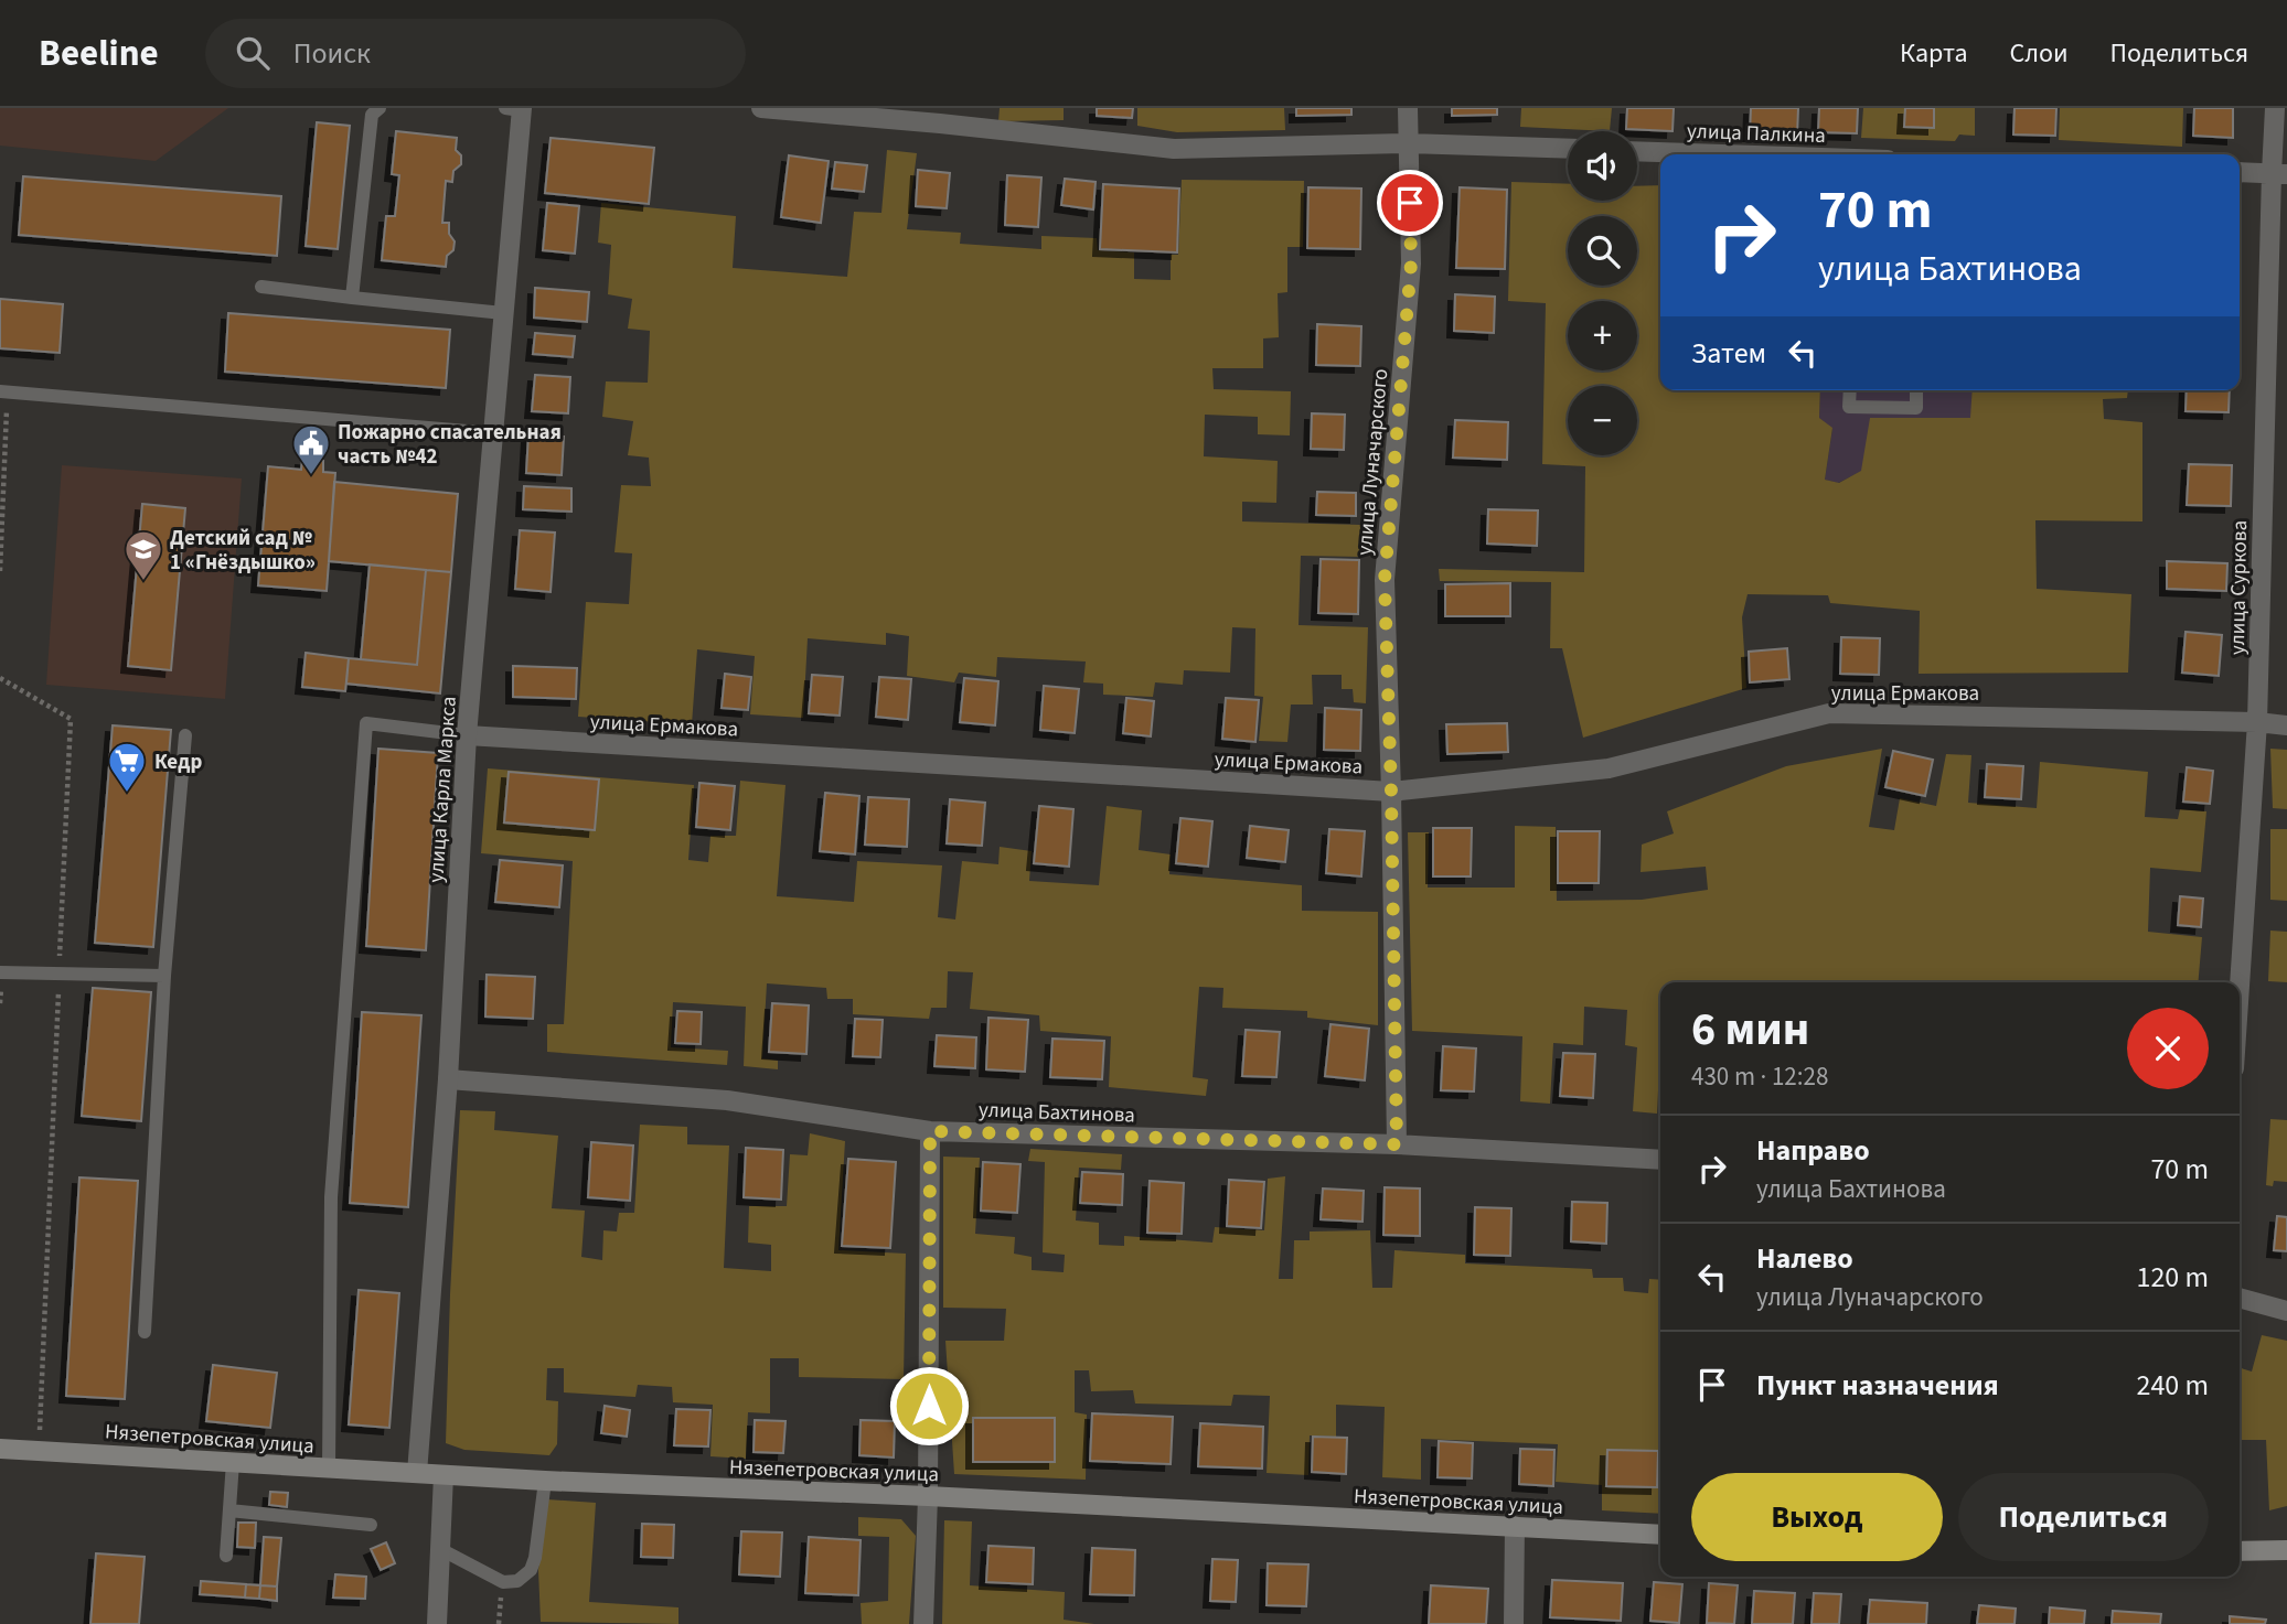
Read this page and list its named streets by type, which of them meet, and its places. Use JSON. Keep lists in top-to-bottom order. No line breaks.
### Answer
{"streets":{"main road":["Нязепетровская улица"],"street":["улица Палкина","улица Луначарского","улица Суркова","улица Ермакова","улица Карла Маркса","улица Бахтинова"]},"crossings":[["улица Луначарского","улица Ермакова"],["улица Луначарского","улица Бахтинова"],["улица Суркова","улица Ермакова"],["улица Ермакова","улица Карла Маркса"],["улица Карла Маркса","улица Бахтинова"],["улица Карла Маркса","Нязепетровская улица"]],"places":{"public building":["Пожарно спасательная часть №42"],"school or university":["Детский сад № 1 «Гнёздышко»"],"supermarket":["Кедр"]},"page":{"header":"Beeline","search":"Поиск","nav":["Карта","Слои","Поделиться"],"map_buttons":["+","−"],"turn":["70 m","улица Бахтинова"],"then":"Затем","heading":["6 мин","430 m · 12:28"],"list":[{"name":"Направо","note":"улица Бахтинова","value":"70 m"},{"name":"Налево","note":"улица Луначарского","value":"120 m"},{"name":"Пункт назначения","value":"240 m"}],"buttons":["Выход","Поделиться"]}}
